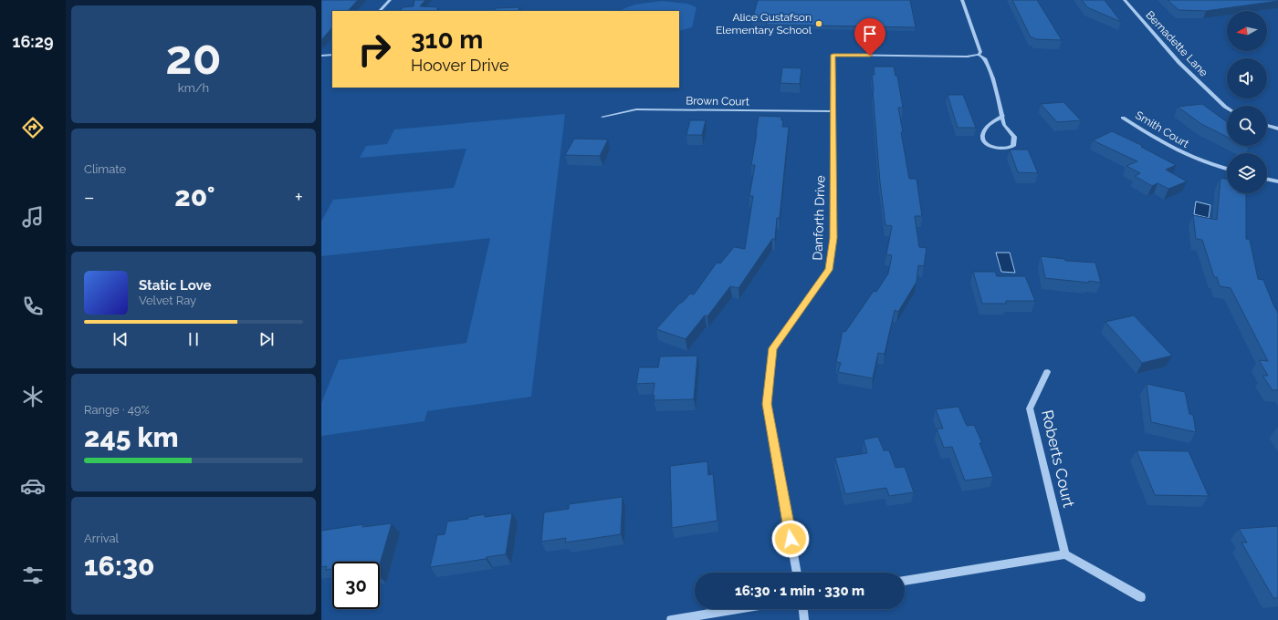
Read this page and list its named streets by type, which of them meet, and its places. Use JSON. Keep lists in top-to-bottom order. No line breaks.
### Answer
{"streets":{"street":["Bernadette Lane","Brown Court","Smith Court","Danforth Drive","Roberts Court"]},"crossings":[["Brown Court","Danforth Drive"]],"places":["Alice Gustafson Elementary School"],"north":"left","page":{"tabs":"16:29","tile":[["20","km/h"],"Climate",["Range · 49%","245 km"],["Arrival","16:30"]],"turn":["310 m","Hoover Drive"],"heat":["−","20°","+"],"song":["Static Love","Velvet Ray"],"limit":"30","trip":"16:30 · 1 min · 330 m"}}
